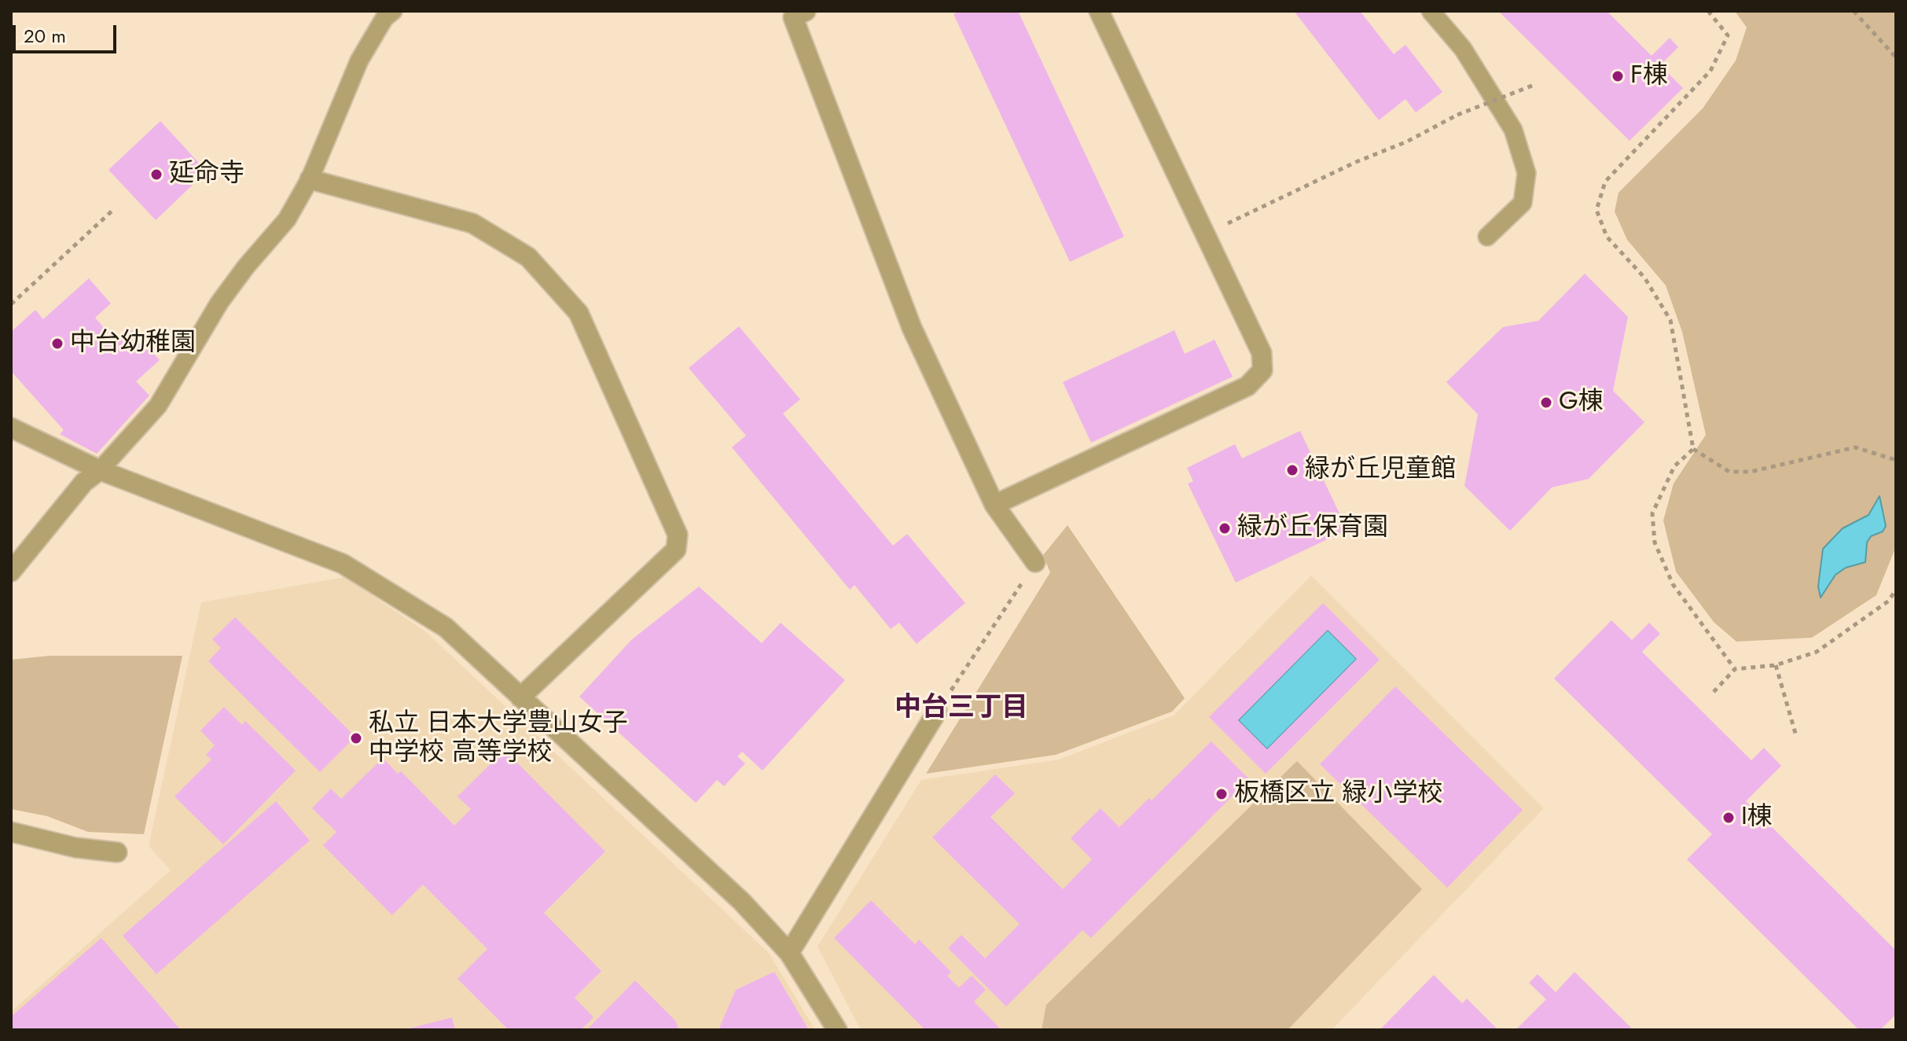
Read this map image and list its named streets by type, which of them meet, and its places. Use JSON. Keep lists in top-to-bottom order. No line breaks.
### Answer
{"districts":["中台三丁目"],"places":["F棟","延命寺","中台幼稚園","G棟","緑が丘児童館","緑が丘保育園","私立 日本大学豊山女子 中学校 高等学校","板橋区立 緑小学校","I棟"],"scale_bar":"20 m"}
